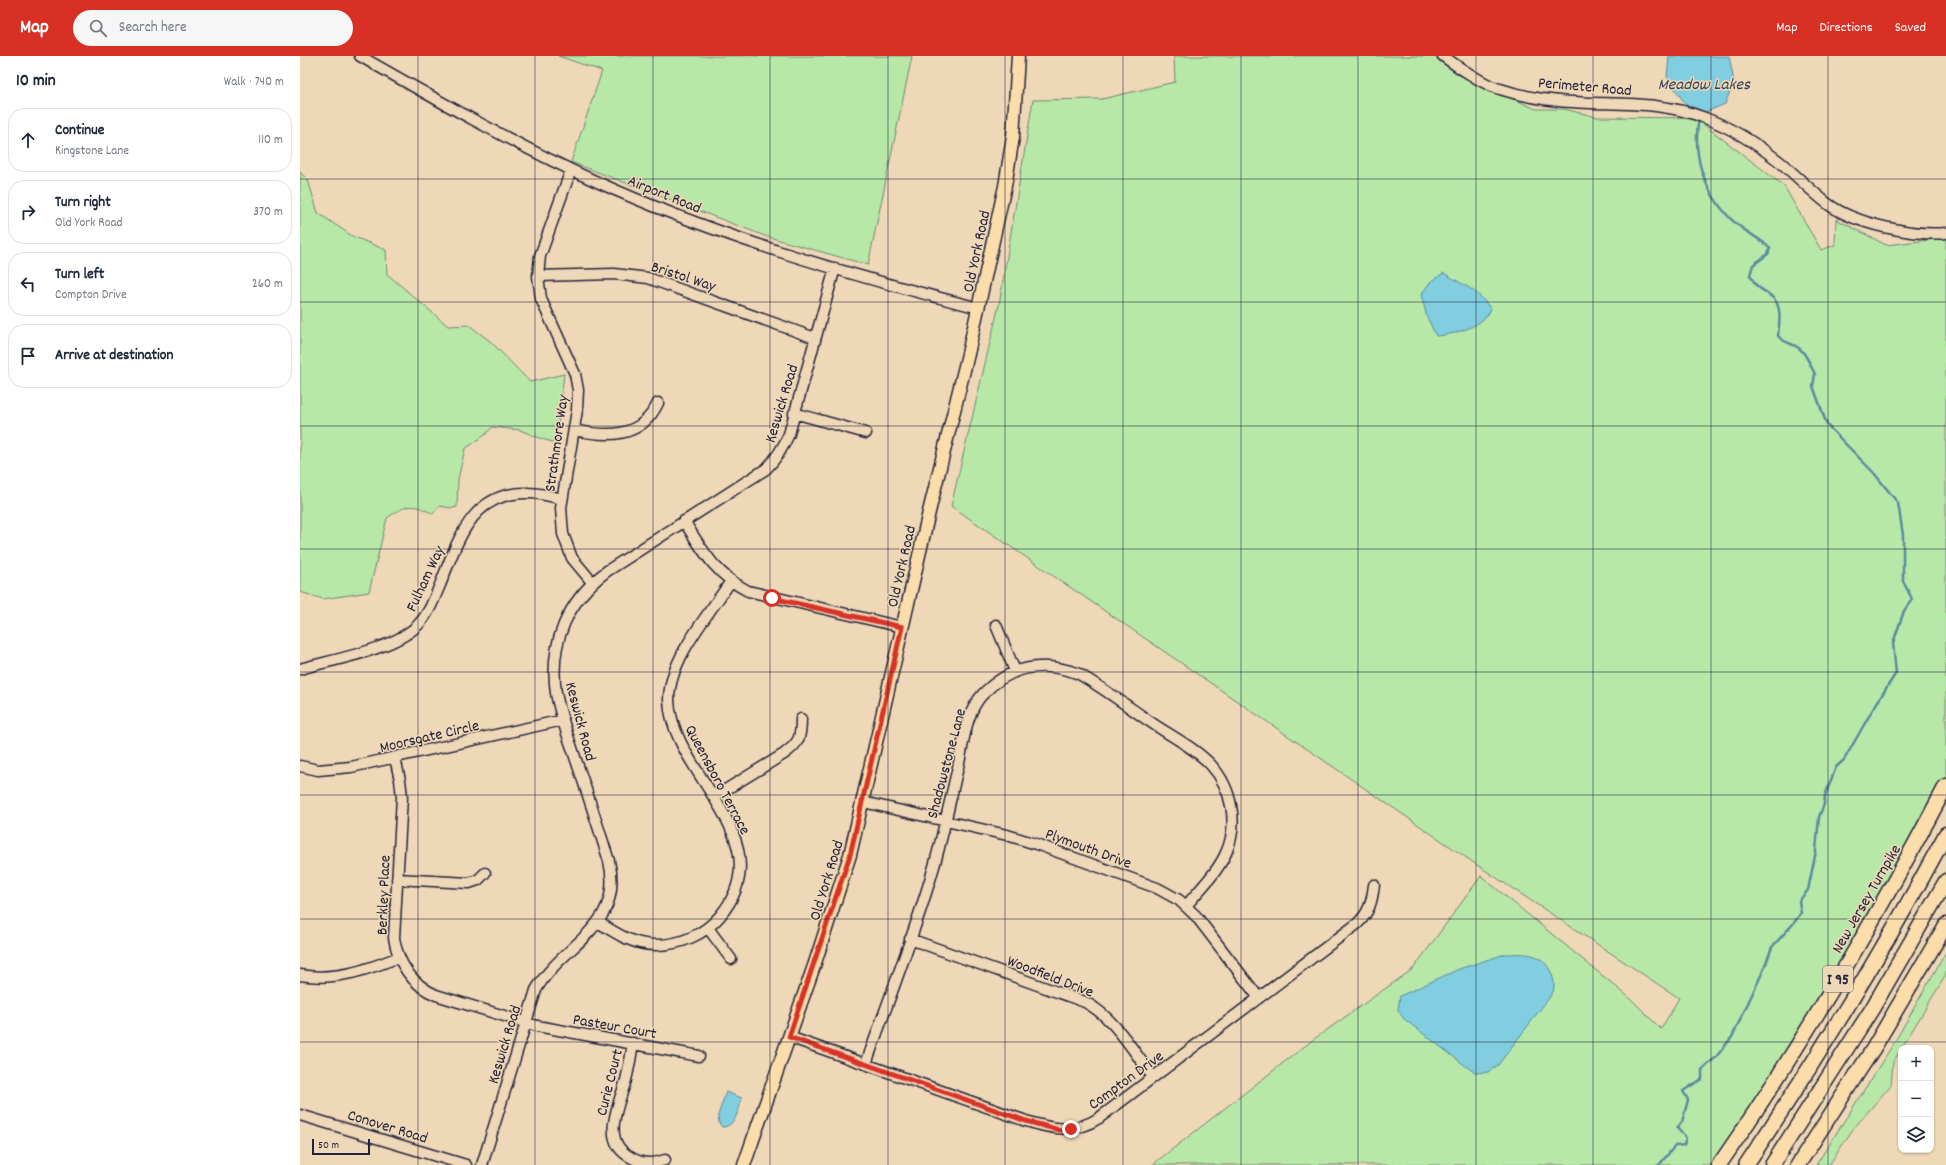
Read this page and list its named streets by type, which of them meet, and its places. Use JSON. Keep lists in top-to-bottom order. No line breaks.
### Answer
{"streets":{"highway":["New Jersey Turnpike","I 95"],"main road":["Old York Road"],"street":["Perimeter Road","Airport Road","Bristol Way","Keswick Road","Strathmore Way","Fulham Way","Moorsgate Circle","Shadowstone Lane","Queensboro Terrace","Plymouth Drive","Berkley Place","Woodfield Drive","Pasteur Court","Compton Drive","Curie Court","Conover Road"]},"crossings":[["Airport Road","Old York Road"],["Airport Road","Keswick Road"],["Airport Road","Strathmore Way"],["Old York Road","Plymouth Drive"],["Old York Road","Compton Drive"],["Bristol Way","Keswick Road"],["Bristol Way","Strathmore Way"],["Keswick Road","Strathmore Way"],["Keswick Road","Moorsgate Circle"],["Keswick Road","Queensboro Terrace"],["Keswick Road","Berkley Place"],["Keswick Road","Pasteur Court"],["Strathmore Way","Fulham Way"],["Moorsgate Circle","Berkley Place"],["Shadowstone Lane","Plymouth Drive"],["Shadowstone Lane","Woodfield Drive"],["Shadowstone Lane","Compton Drive"],["Plymouth Drive","Compton Drive"],["Berkley Place","Pasteur Court"],["Woodfield Drive","Compton Drive"],["Pasteur Court","Curie Court"]],"water":["Meadow Lakes"],"scale_bar":"50 m","page":{"header":"Map","search":"Search here","nav":["Map","Directions","Saved"],"heading":["10 min","Walk · 740 m"],"list":[["Continue","Kingstone Lane","110 m"],["Turn right","Old York Road","370 m"],["Turn left","Compton Drive","260 m"],"Arrive at destination"],"map_buttons":["+","−"],"scale":"50 m"}}
